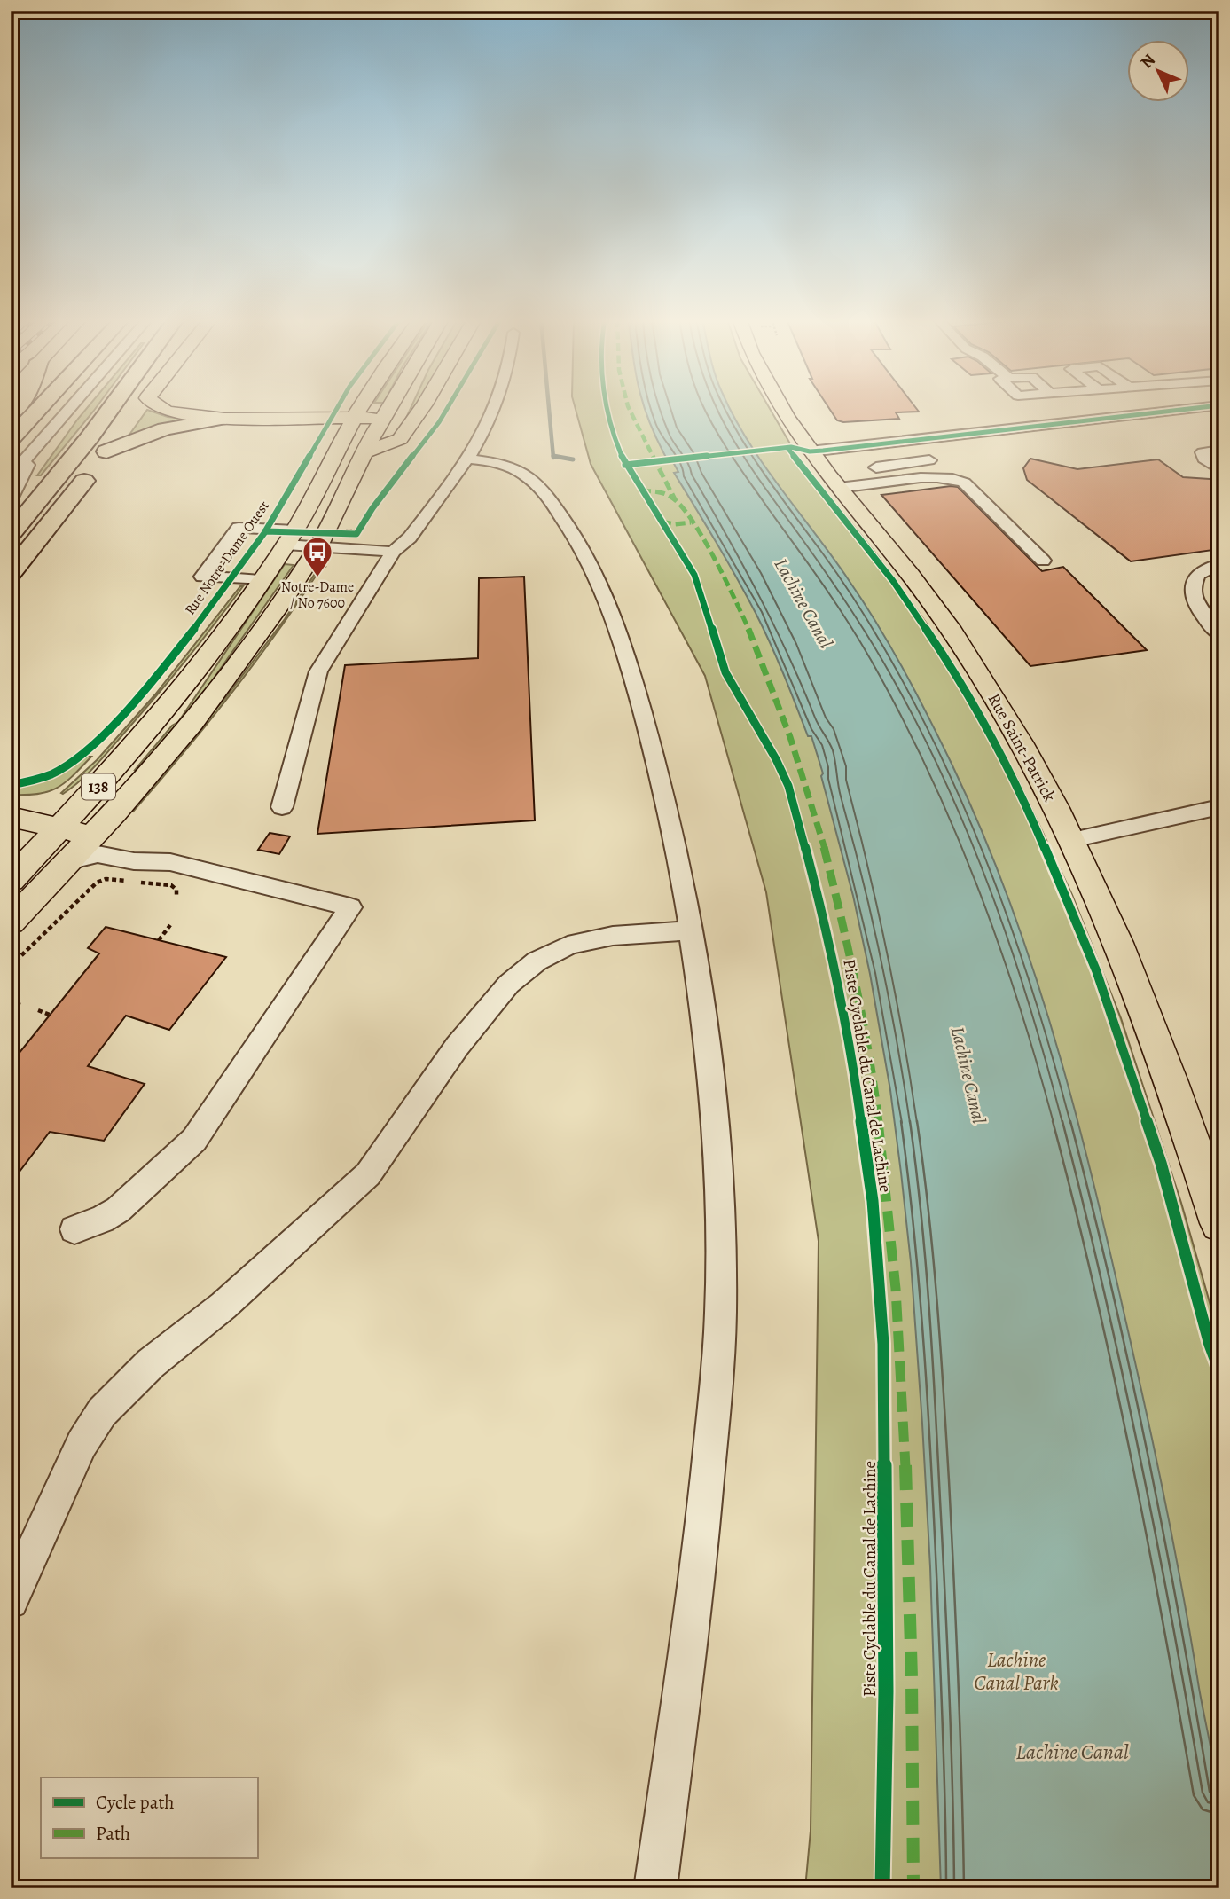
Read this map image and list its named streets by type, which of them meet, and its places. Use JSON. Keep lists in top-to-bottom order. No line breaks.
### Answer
{"streets":{"main road":["Rue Saint-Patrick","138"],"cycle path":["Rue Notre-Dame Ouest","Piste Cyclable du Canal de Lachine"]},"water":["Lachine Canal"],"parks":["Lachine Canal Park"],"places":{"bus stop":["Notre-Dame / No 7600"]},"legend":["Cycle path","Path"],"north":"top left"}
